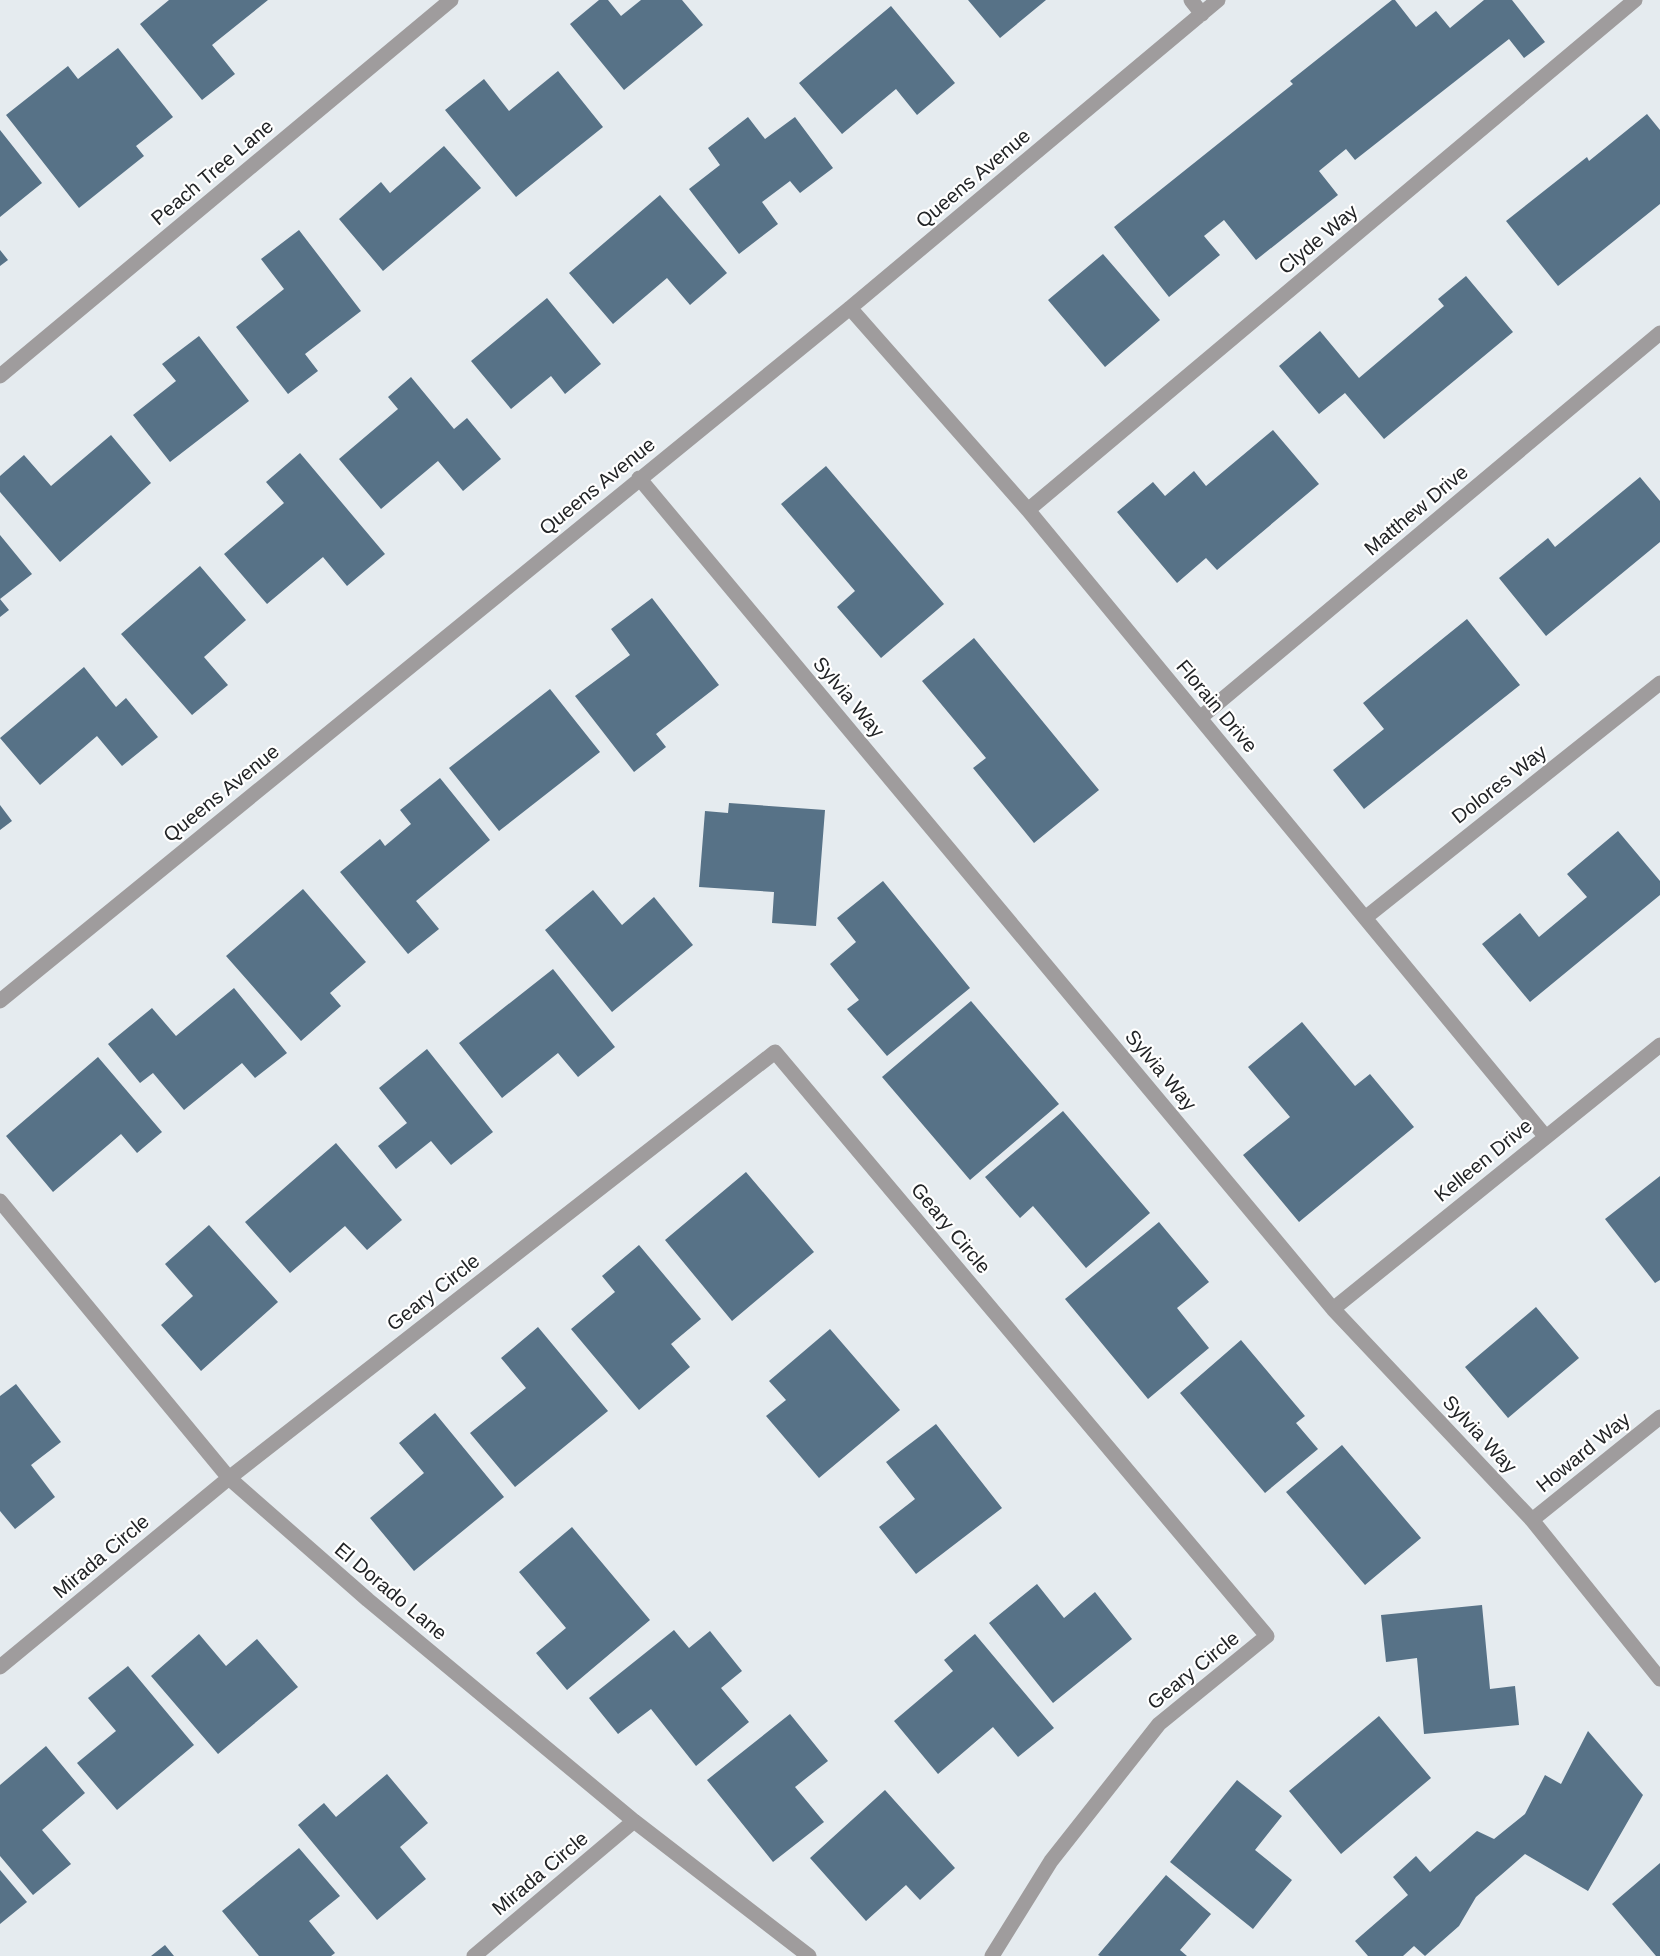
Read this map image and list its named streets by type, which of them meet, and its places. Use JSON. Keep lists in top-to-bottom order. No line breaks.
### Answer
{"streets":{"street":["Peach Tree Lane","Queens Avenue","Clyde Way","Matthew Drive","Sylvia Way","Florain Drive","Dolores Way","Kelleen Drive","Geary Circle","Howard Way","Mirada Circle","El Dorado Lane"]},"crossings":[["Queens Avenue","Sylvia Way"],["Queens Avenue","Florain Drive"],["Clyde Way","Florain Drive"],["Matthew Drive","Florain Drive"],["Sylvia Way","Kelleen Drive"],["Sylvia Way","Howard Way"],["Florain Drive","Dolores Way"],["Florain Drive","Kelleen Drive"],["Geary Circle","Mirada Circle"],["Geary Circle","El Dorado Lane"],["Mirada Circle","El Dorado Lane"]]}
